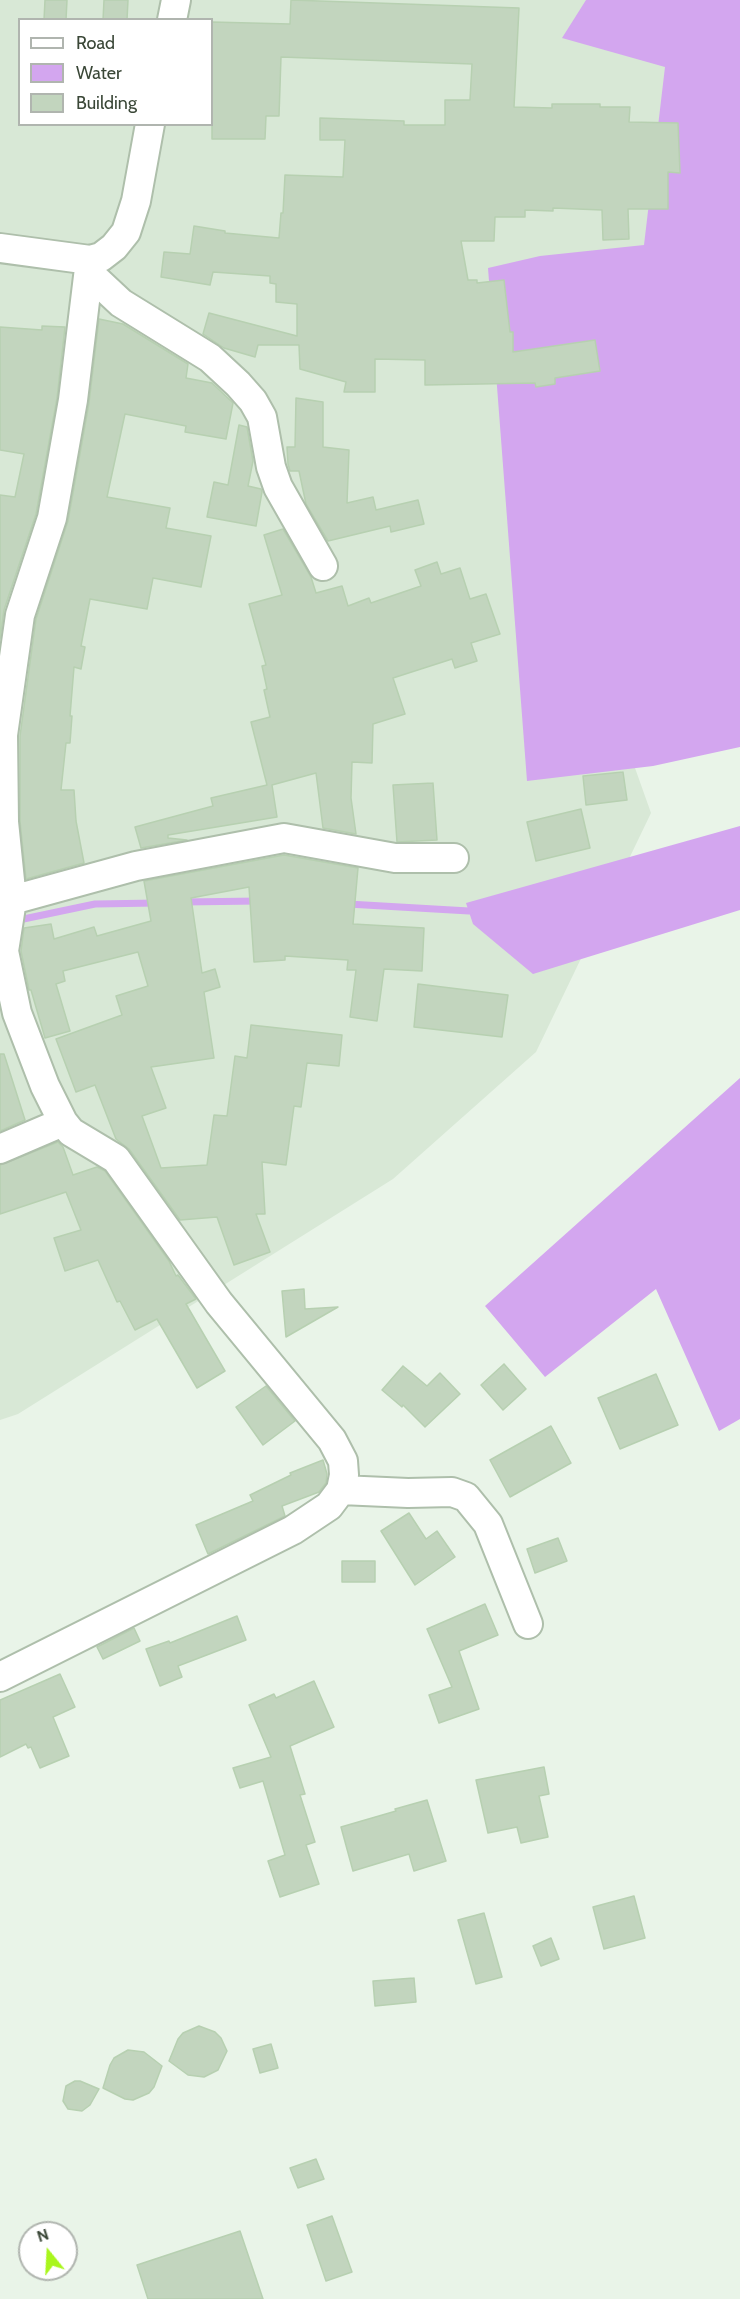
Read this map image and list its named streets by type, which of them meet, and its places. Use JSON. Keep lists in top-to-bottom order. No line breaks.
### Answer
{"legend":["Road","Water","Building"],"north":"top"}
